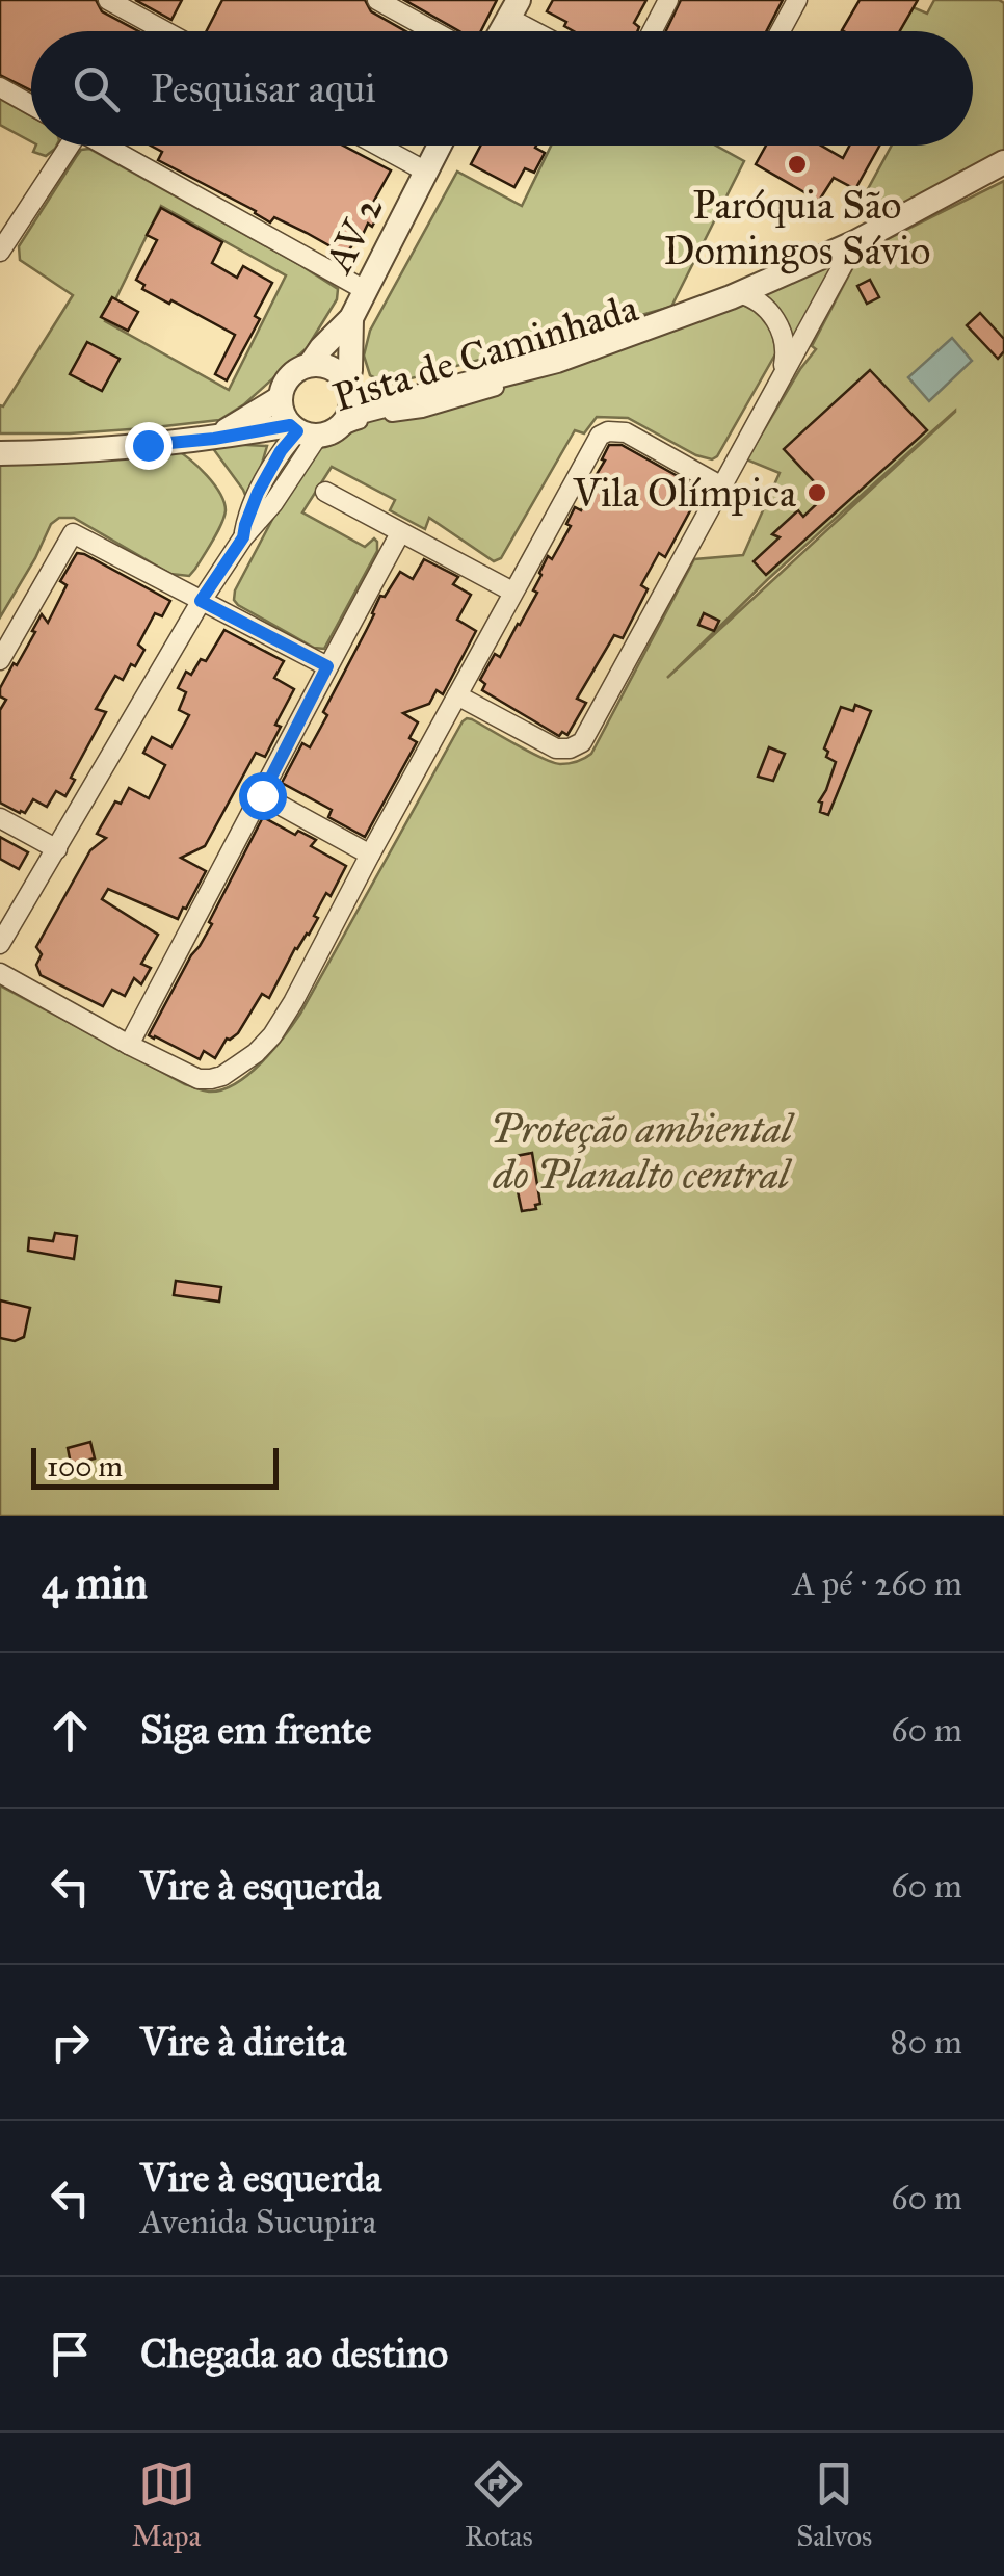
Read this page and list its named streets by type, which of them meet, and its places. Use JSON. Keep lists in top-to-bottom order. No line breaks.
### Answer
{"streets":{"street":["AV 2","Pista de Caminhada"]},"crossings":[["AV 2","Pista de Caminhada"]],"parks":["Proteção ambiental do Planalto central"],"places":["Paróquia São Domingos Sávio","Vila Olímpica"],"scale_bar":"100 m","page":{"search":"Pesquisar aqui","scale":"100 m","heading":["4 min","A pé · 260 m"],"list":[["Siga em frente","60 m"],["Vire à esquerda","60 m"],["Vire à direita","80 m"],["Vire à esquerda","Avenida Sucupira","60 m"],"Chegada ao destino"],"nav":["Mapa","Rotas","Salvos"]}}
